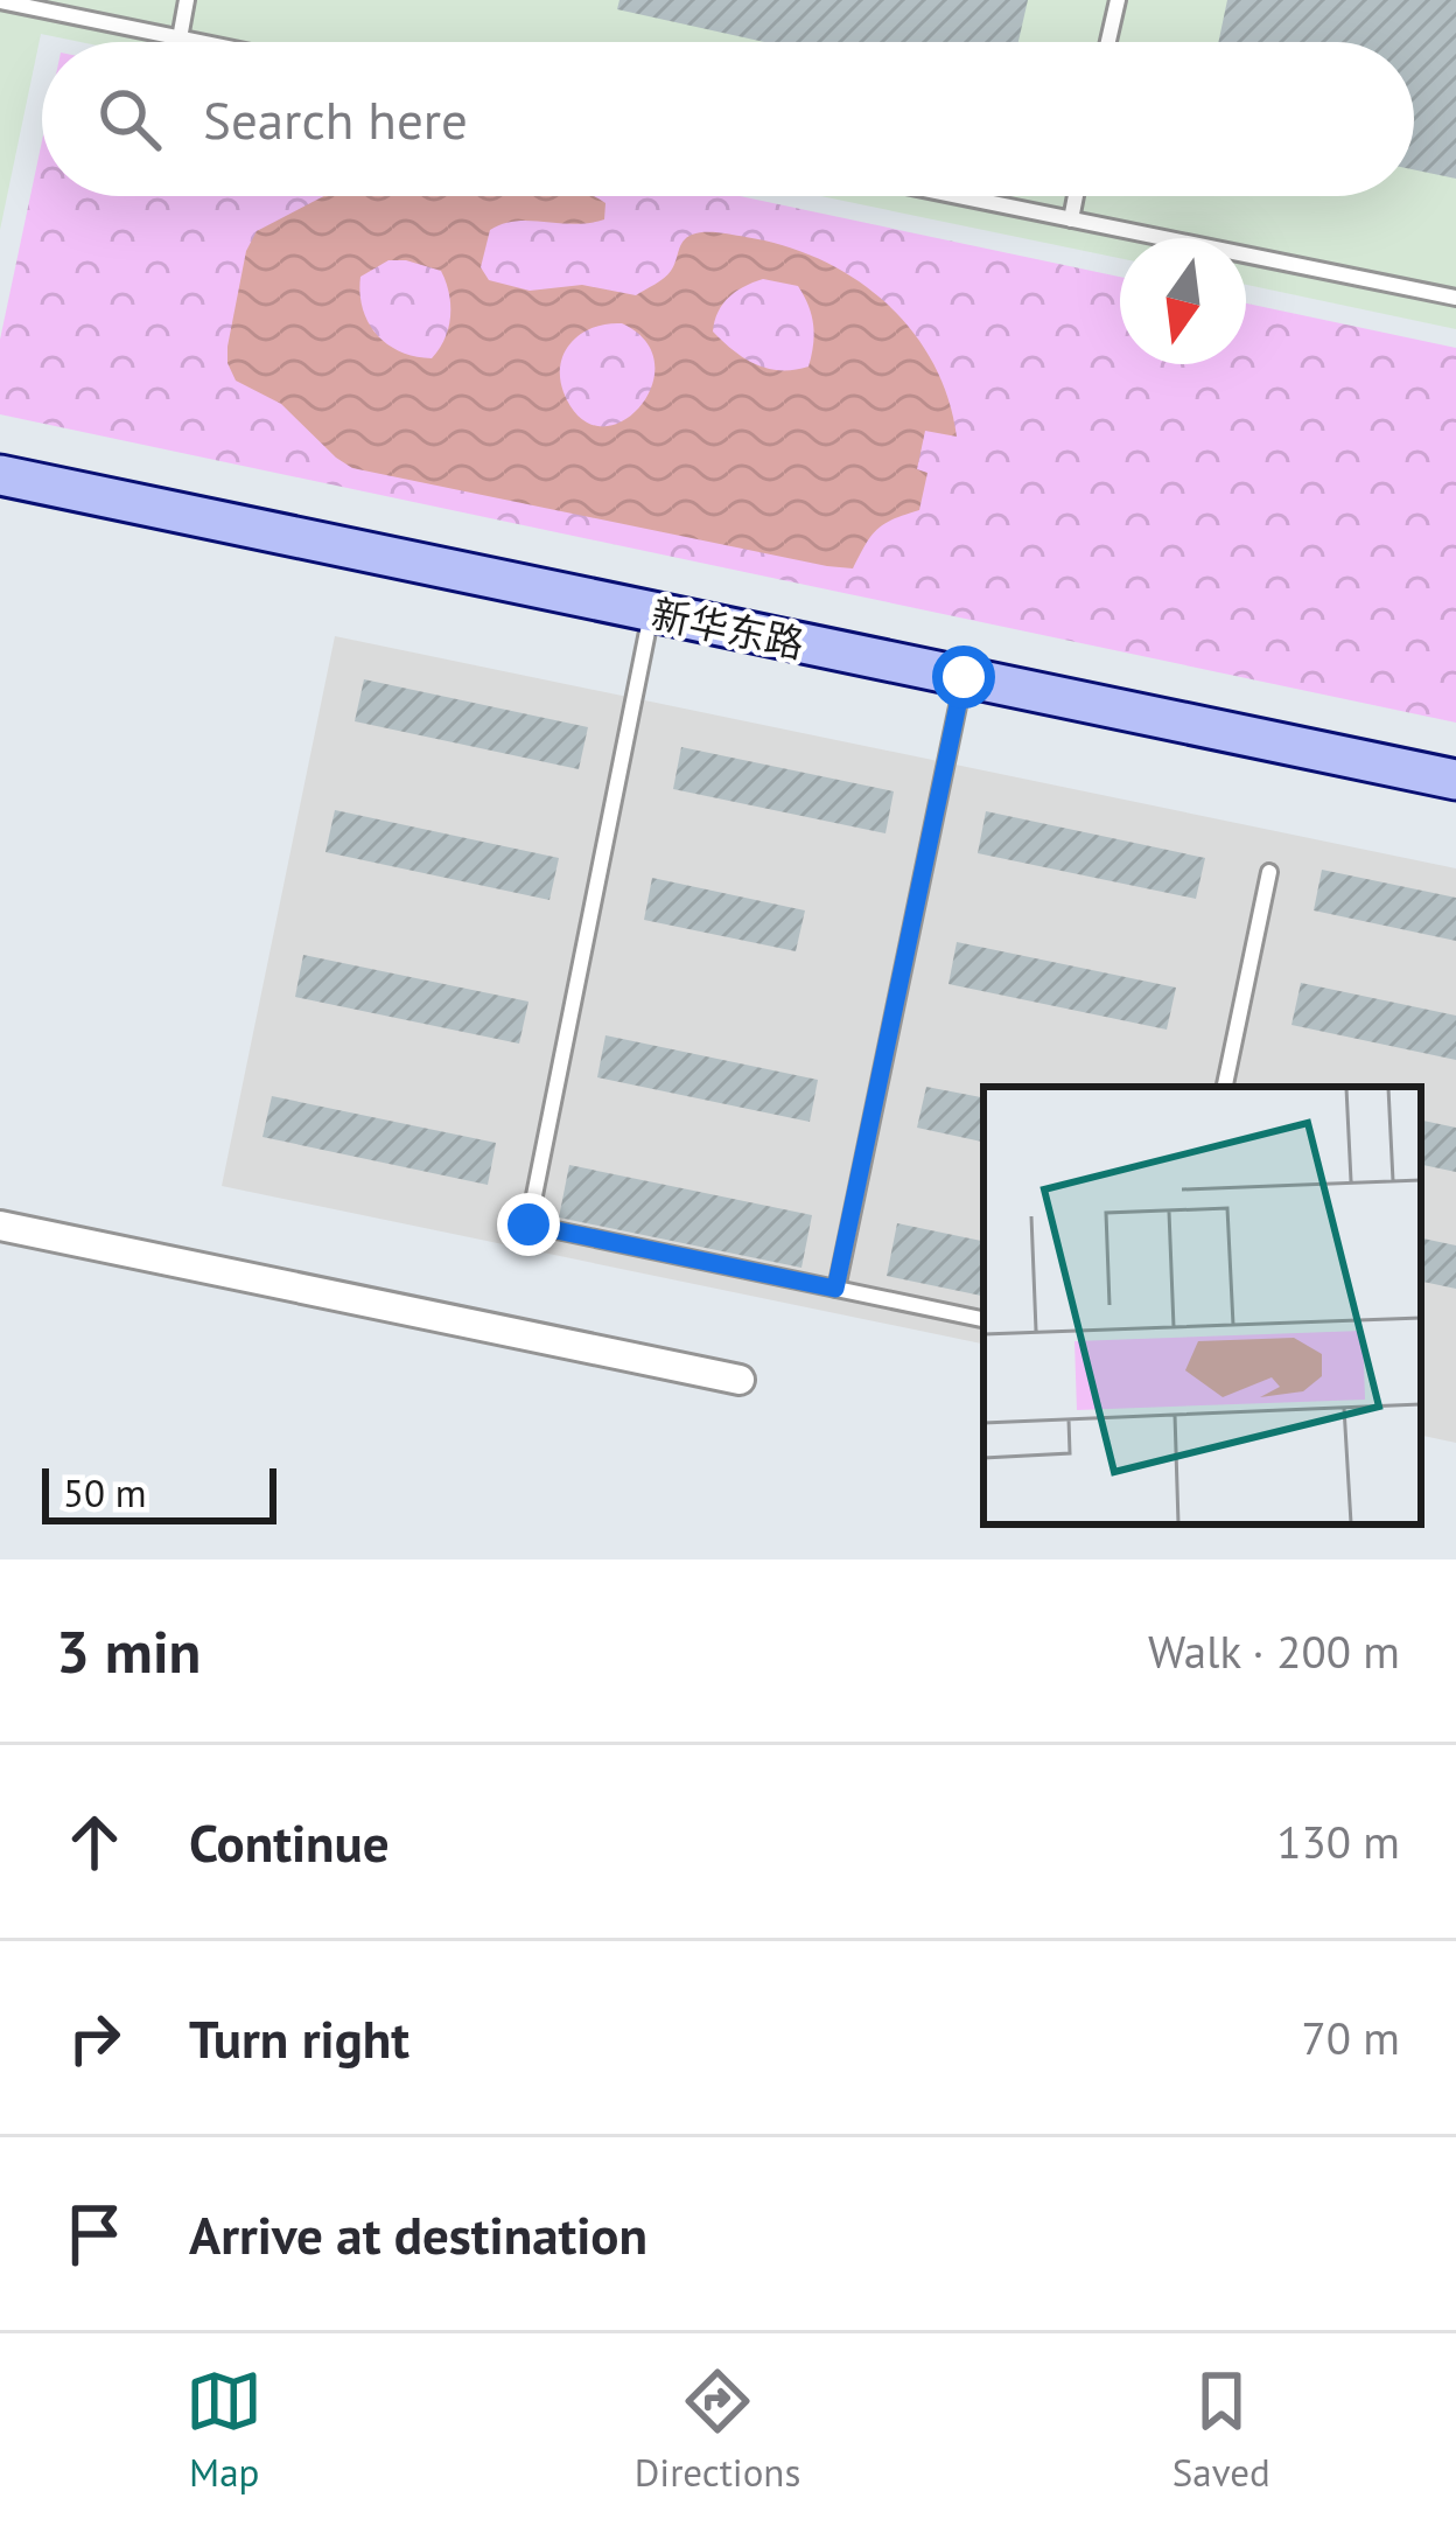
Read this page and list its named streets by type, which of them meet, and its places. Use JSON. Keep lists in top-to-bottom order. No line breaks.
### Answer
{"streets":{"main road":["新华东路"]},"scale_bar":"50 m","north":"bottom","page":{"search":"Search here","scale":"50 m","heading":["3 min","Walk · 200 m"],"list":[["Continue","130 m"],["Turn right","70 m"],"Arrive at destination"],"nav":["Map","Directions","Saved"]}}
